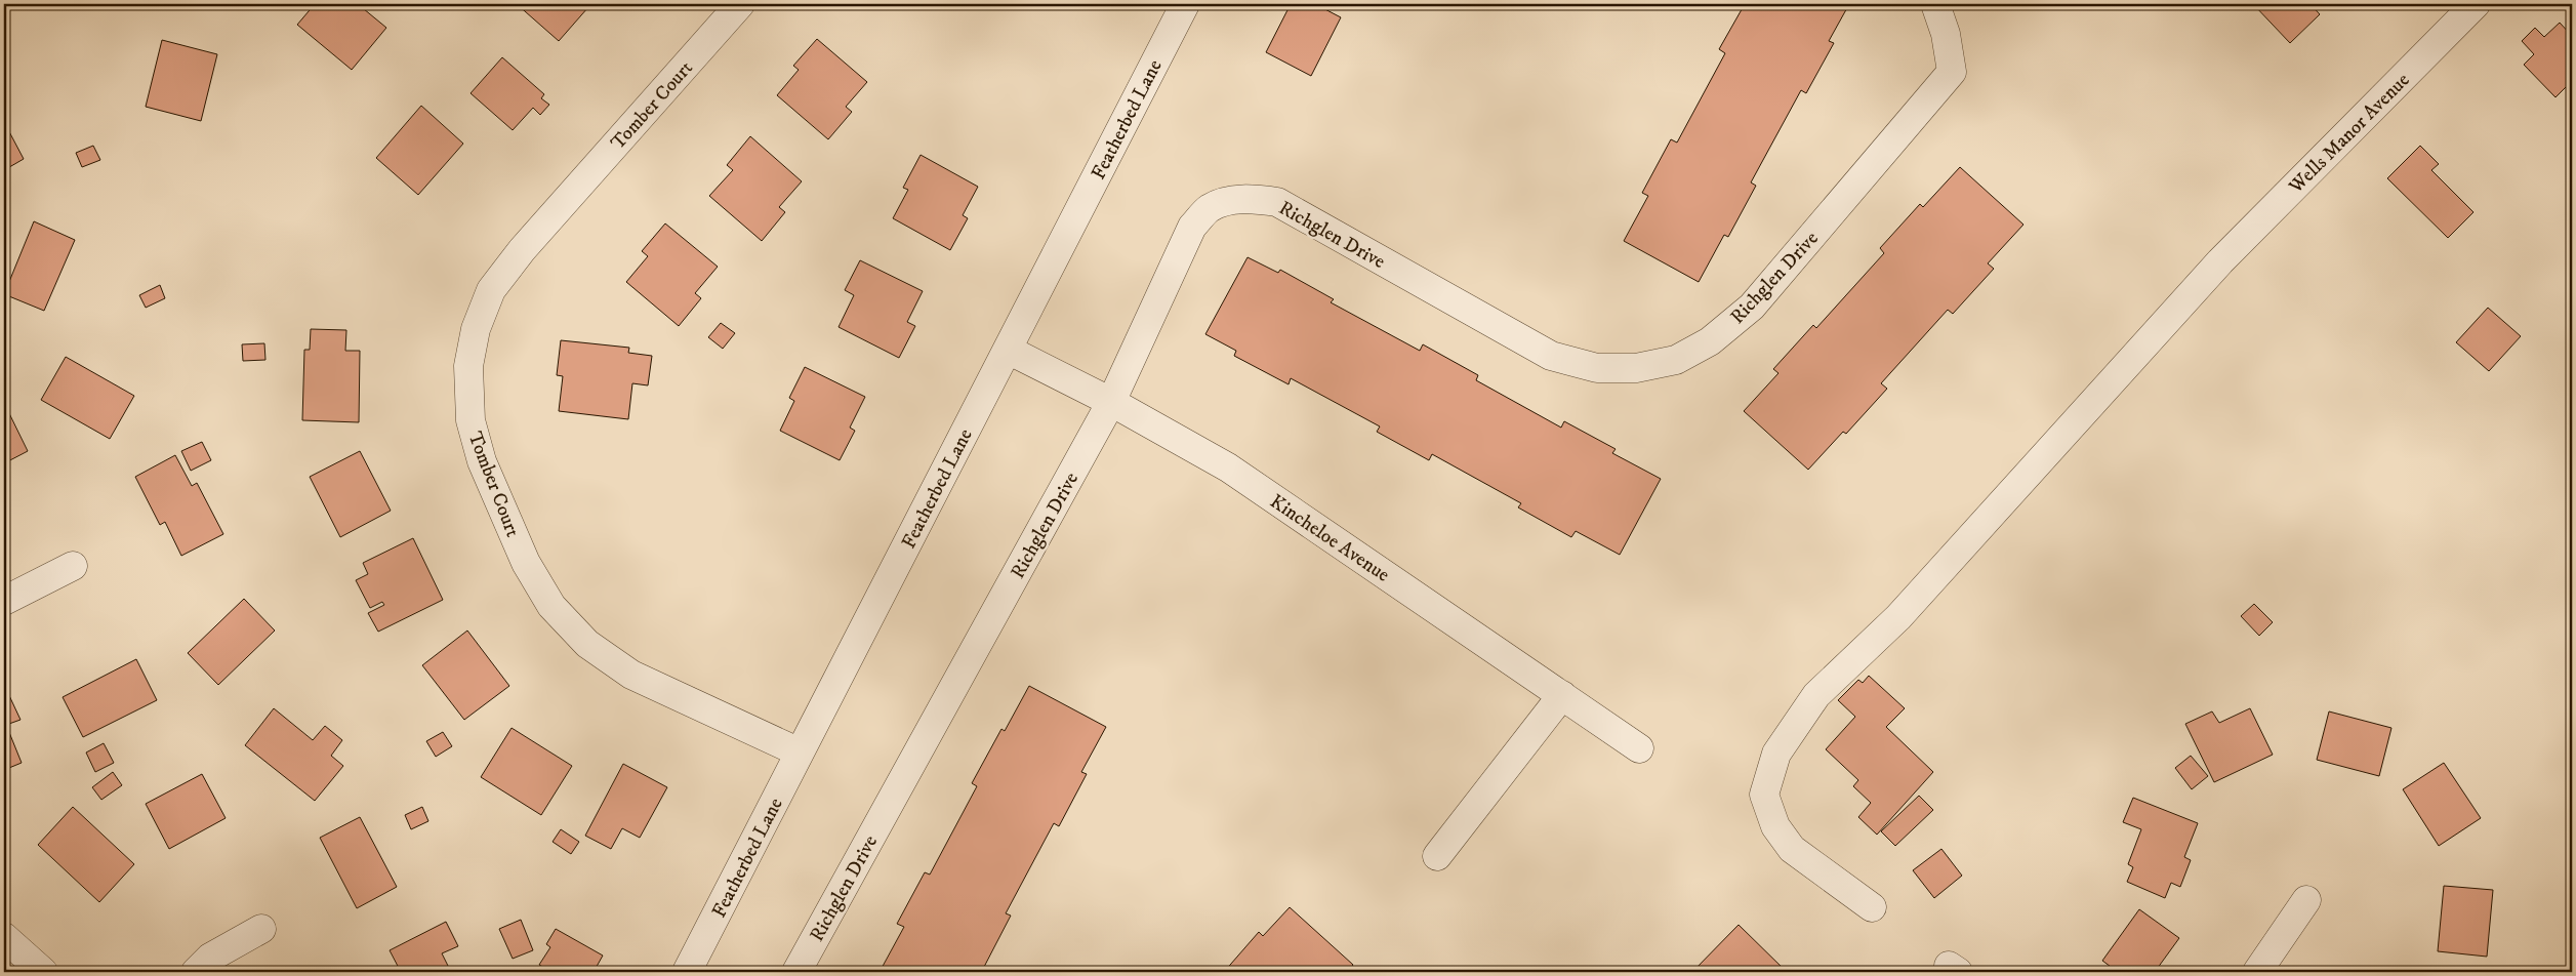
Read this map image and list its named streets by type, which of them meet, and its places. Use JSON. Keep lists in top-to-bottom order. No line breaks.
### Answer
{"streets":{"street":["Tomber Court","Featherbed Lane","Wells Manor Avenue","Richglen Drive","Kincheloe Avenue"]},"crossings":[["Tomber Court","Featherbed Lane"],["Featherbed Lane","Kincheloe Avenue"],["Richglen Drive","Kincheloe Avenue"]]}
